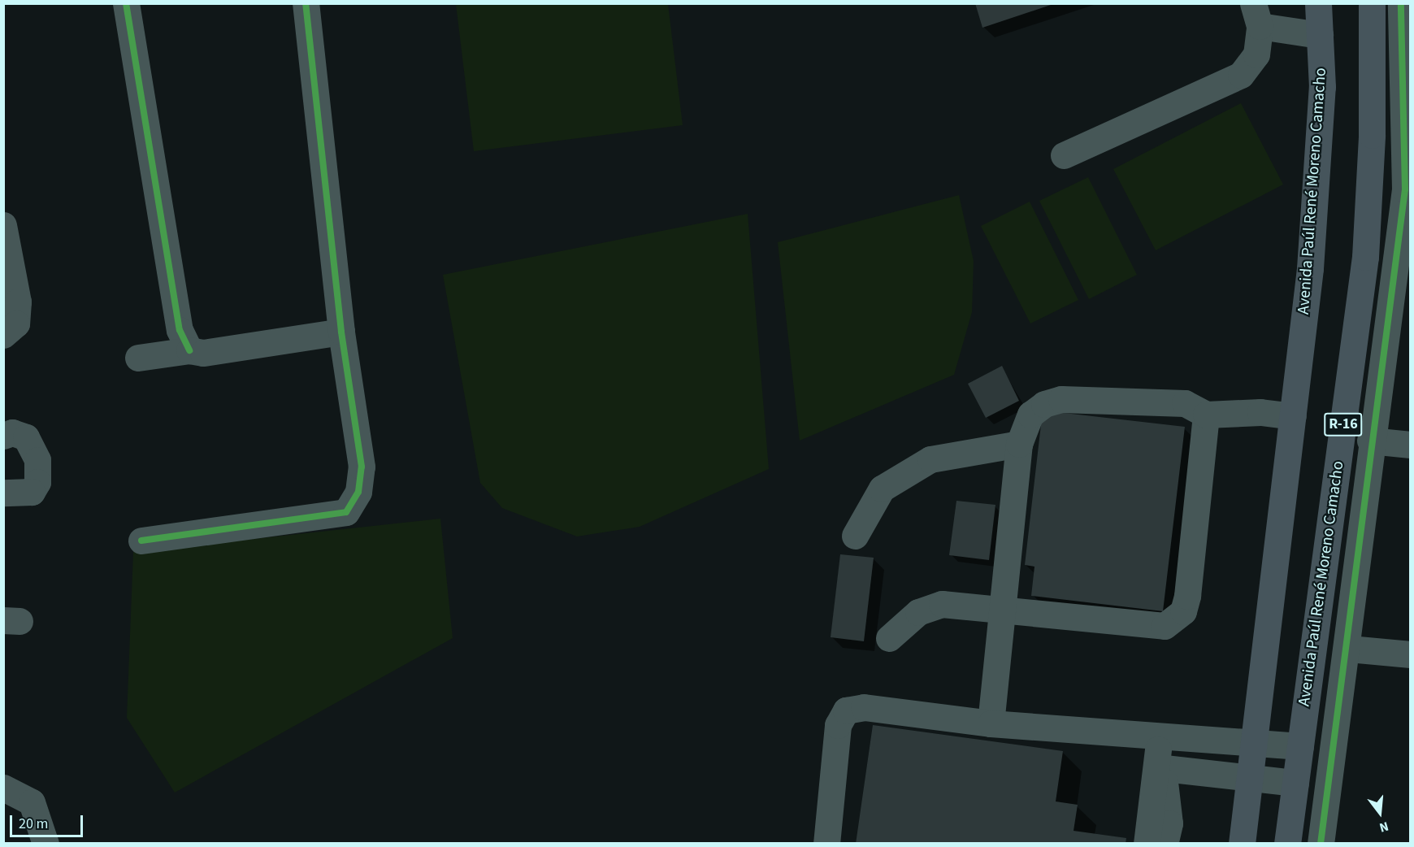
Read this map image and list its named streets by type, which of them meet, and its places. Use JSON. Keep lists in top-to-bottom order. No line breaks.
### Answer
{"streets":{"main road":["Avenida Paúl René Moreno Camacho","R-16"]},"scale_bar":"20 m","north":"bottom"}
